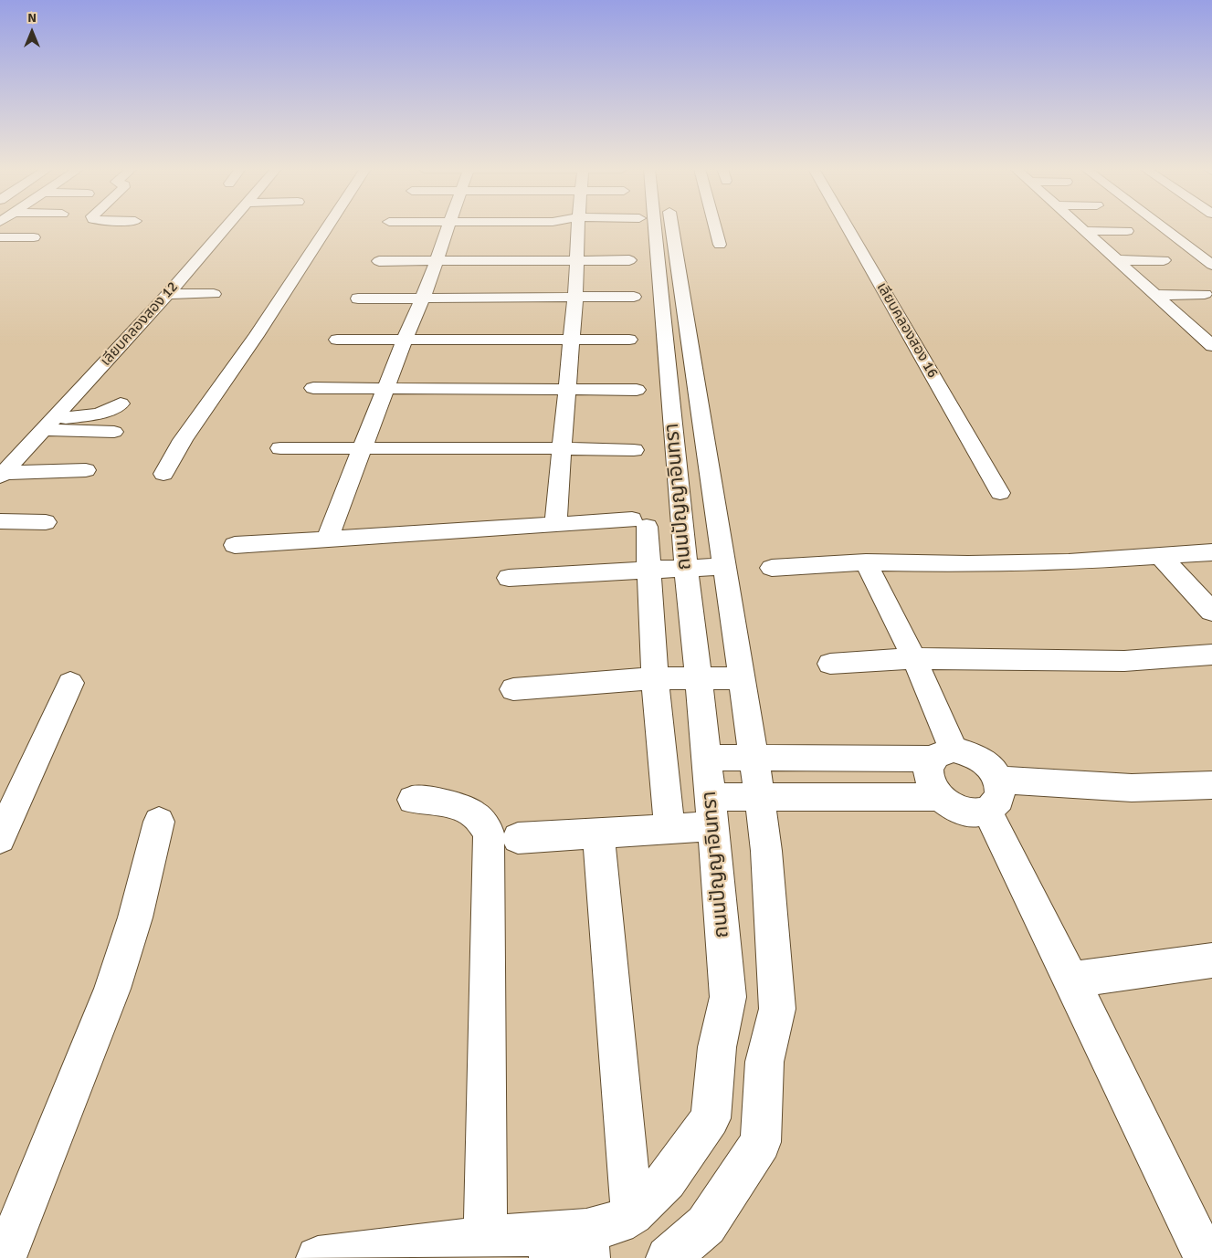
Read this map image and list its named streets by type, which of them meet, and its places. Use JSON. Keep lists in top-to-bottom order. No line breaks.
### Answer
{"streets":{"street":["เลียบคลองสอง 12","เลียบคลองสอง 16","ถนนปัญญาอินทรา"]},"north":"top"}
